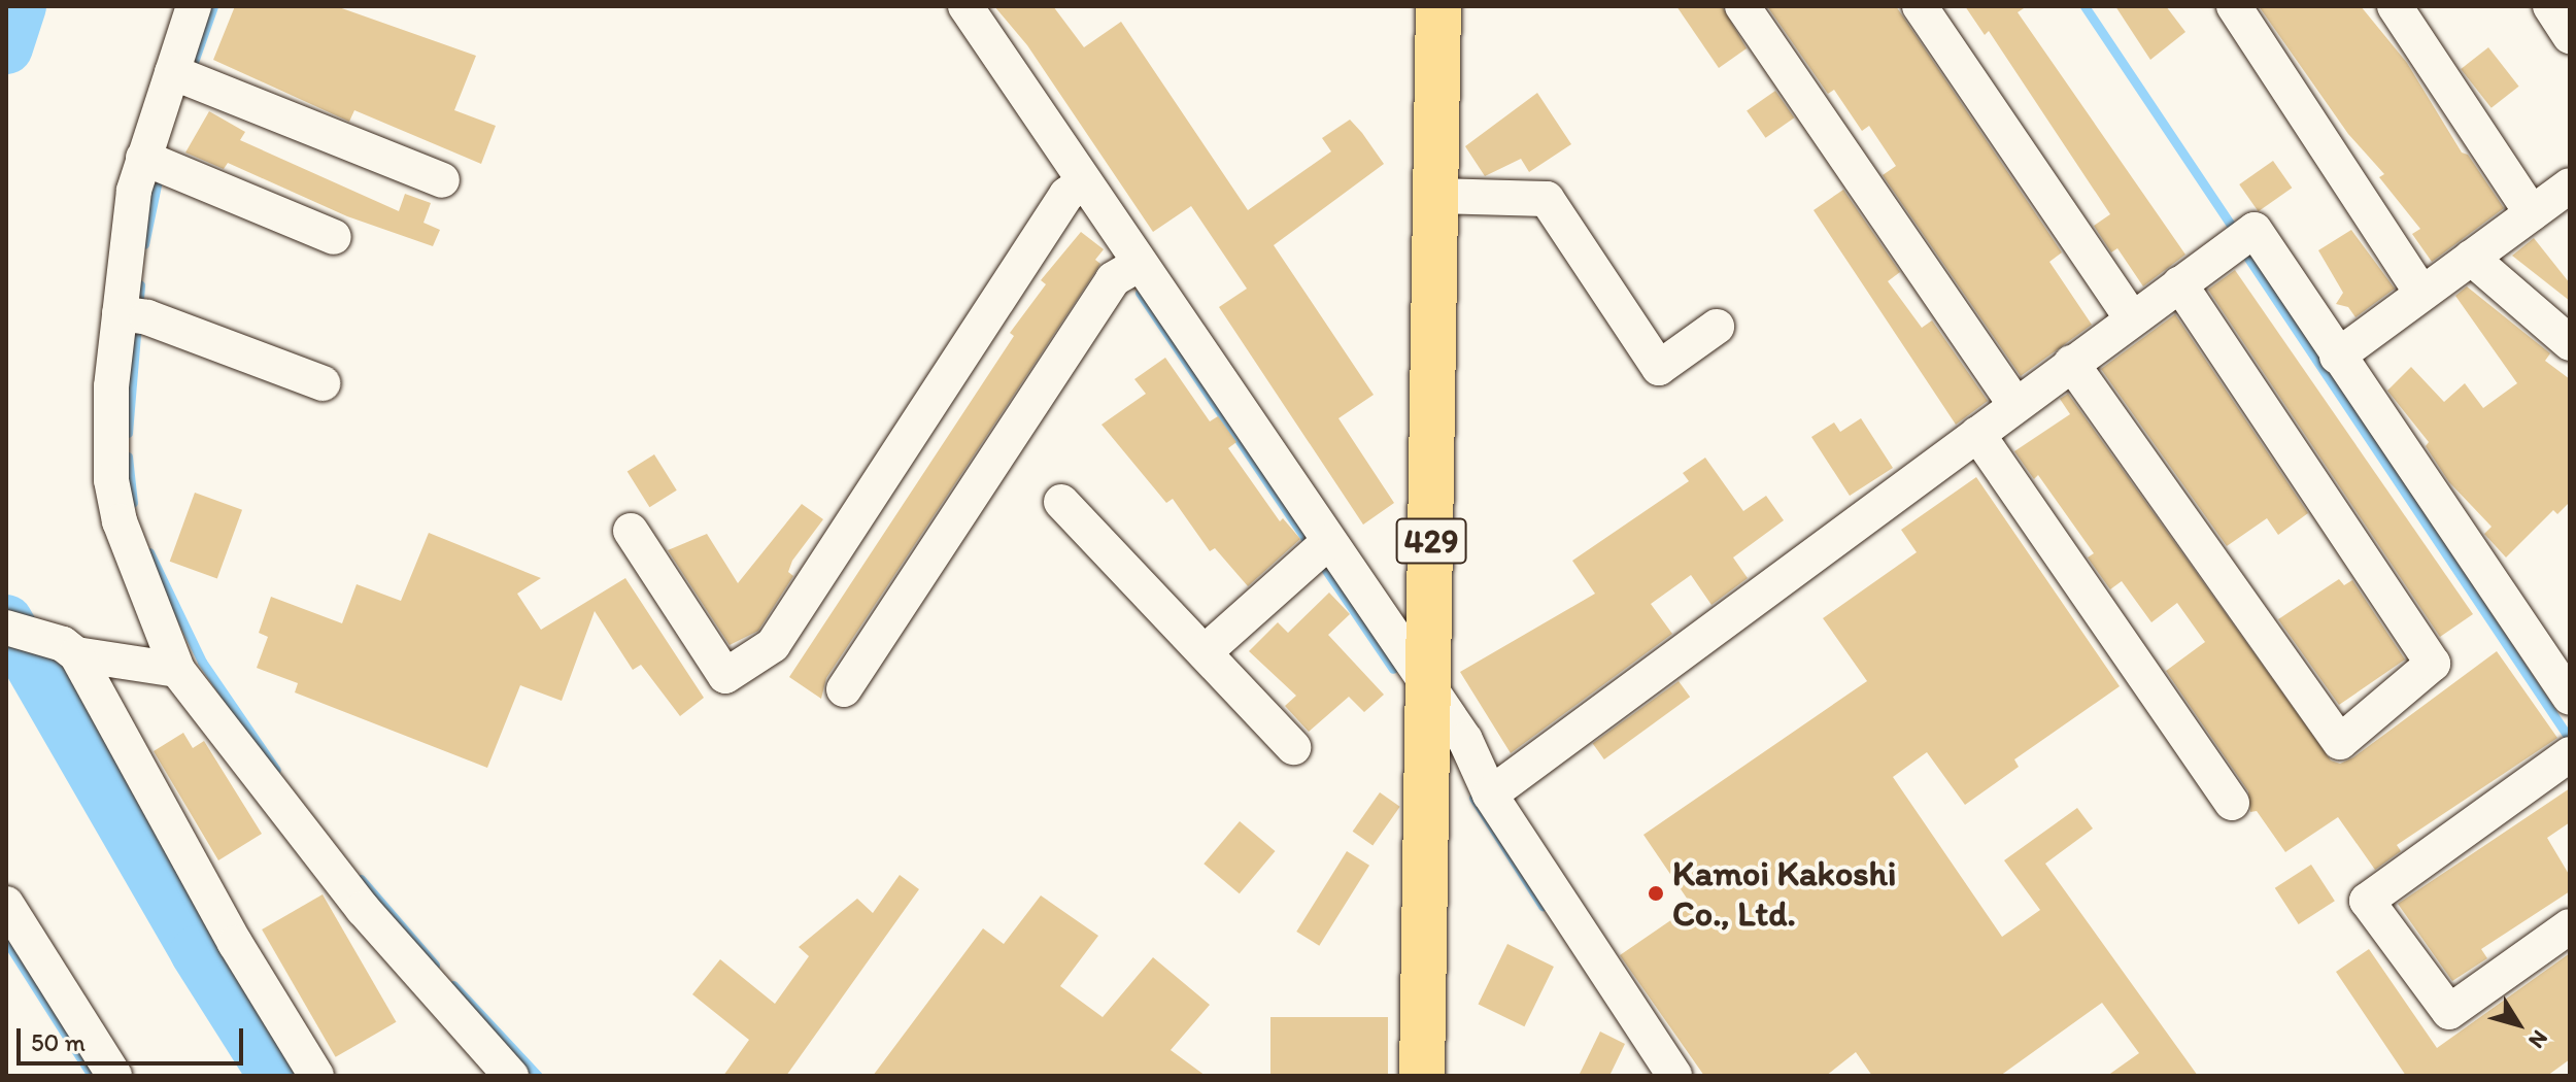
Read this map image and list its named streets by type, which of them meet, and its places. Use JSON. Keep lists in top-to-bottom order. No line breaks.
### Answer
{"streets":{"highway":["429"]},"places":["Kamoi Kakoshi Co., Ltd."],"scale_bar":"50 m","north":"bottom right"}
